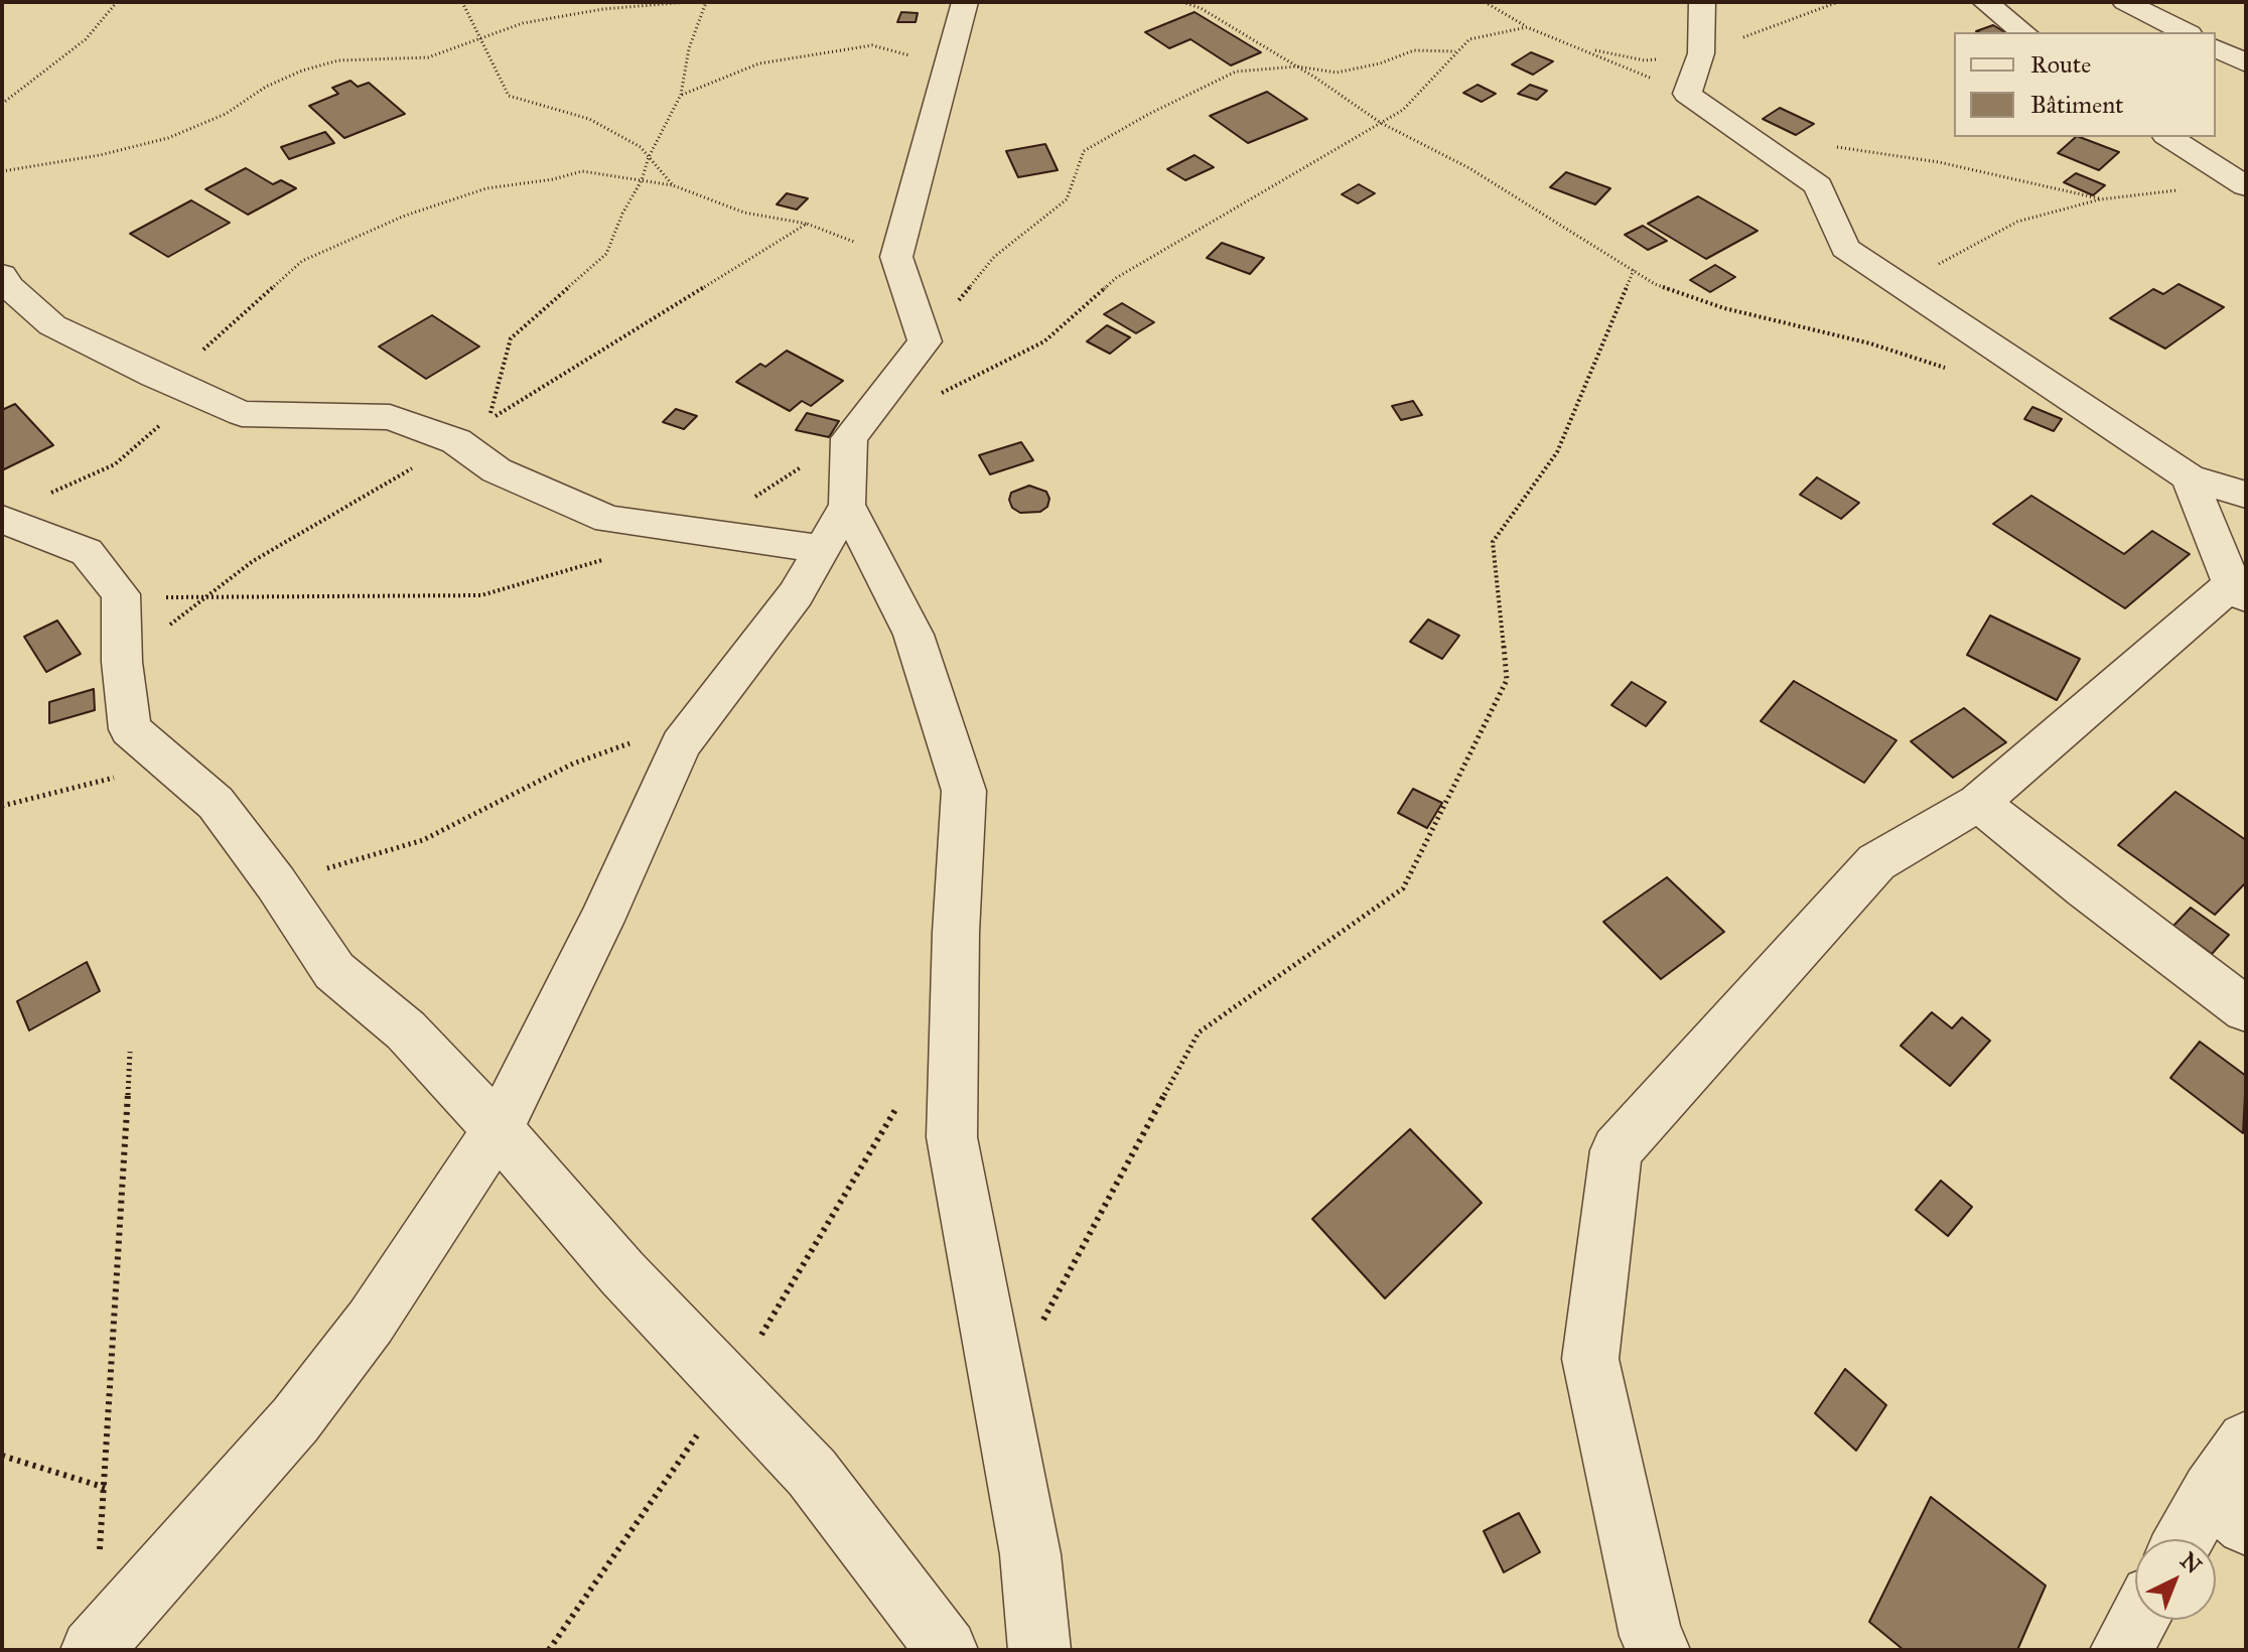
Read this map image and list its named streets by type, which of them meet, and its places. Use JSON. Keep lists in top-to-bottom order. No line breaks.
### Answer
{"legend":["Route","Bâtiment"],"north":"top right"}
